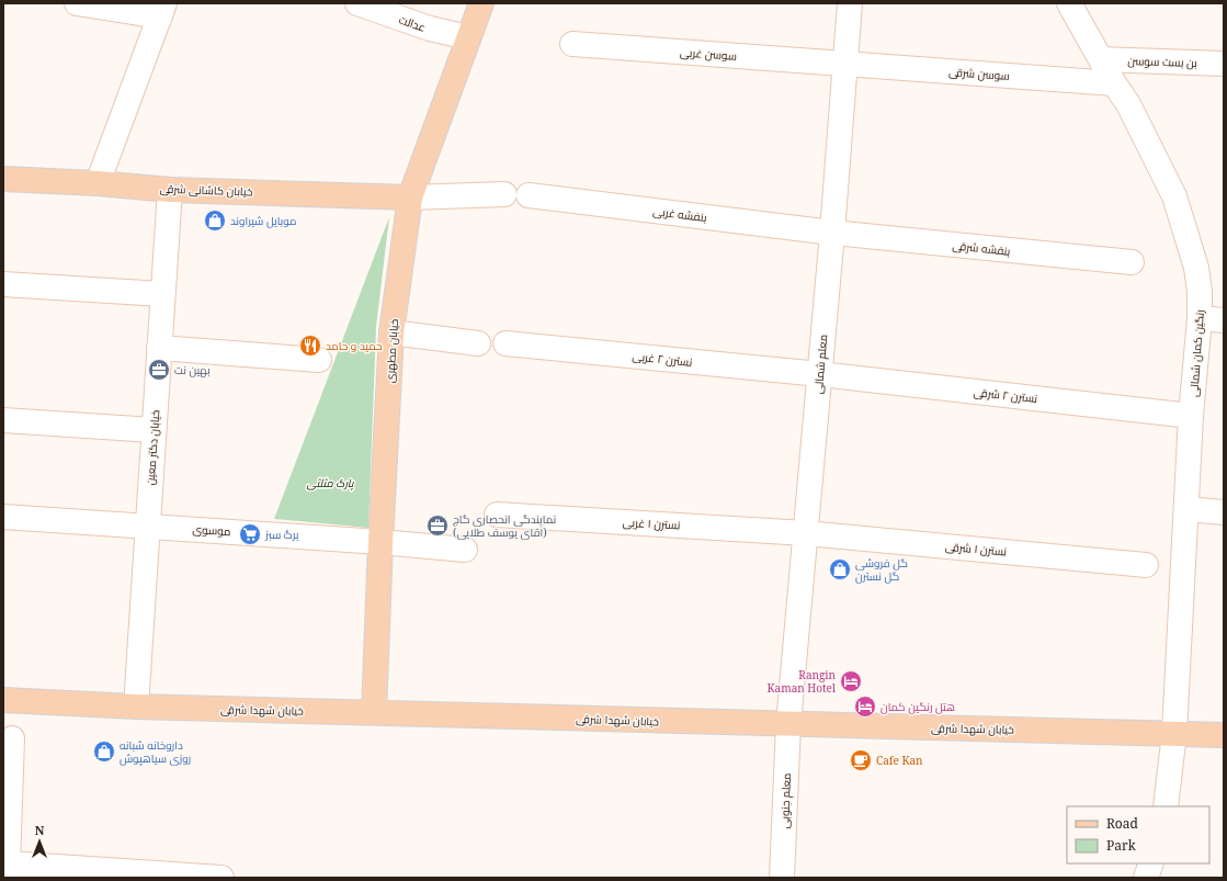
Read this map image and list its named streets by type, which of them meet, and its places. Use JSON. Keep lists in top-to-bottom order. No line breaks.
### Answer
{"streets":{"main road":["خیابان کاشانی شرقی","خیابان مطهری","خیابان شهدا شرقی"],"street":["عدالت","سوسن غربی","بن بست سوسن","سوسن شرقی","بنفشه غربی","بنفشه شرقی","رنگین کمان شمالی","نسترن ۲ غربی","معلم شمالی","نسترن ۲ شرقی","خیابان دکتر معین","نسترن ۱ غربی","موسوی","نسترن ۱ شرقی","معلم جنوبی"]},"crossings":[["عدالت","خیابان مطهری"],["سوسن غربی","سوسن شرقی"],["سوسن غربی","معلم شمالی"],["بن بست سوسن","رنگین کمان شمالی"],["سوسن شرقی","رنگین کمان شمالی"],["سوسن شرقی","معلم شمالی"],["خیابان کاشانی شرقی","خیابان مطهری"],["خیابان کاشانی شرقی","خیابان دکتر معین"],["بنفشه غربی","بنفشه شرقی"],["بنفشه غربی","معلم شمالی"],["بنفشه شرقی","معلم شمالی"],["خیابان مطهری","موسوی"],["خیابان مطهری","خیابان شهدا شرقی"],["رنگین کمان شمالی","نسترن ۲ شرقی"],["رنگین کمان شمالی","خیابان شهدا شرقی"],["نسترن ۲ غربی","معلم شمالی"],["نسترن ۲ غربی","نسترن ۲ شرقی"],["معلم شمالی","نسترن ۲ شرقی"],["معلم شمالی","نسترن ۱ غربی"],["معلم شمالی","نسترن ۱ شرقی"],["معلم شمالی","خیابان شهدا شرقی"],["معلم شمالی","معلم جنوبی"],["خیابان دکتر معین","موسوی"],["خیابان دکتر معین","خیابان شهدا شرقی"],["نسترن ۱ غربی","نسترن ۱ شرقی"],["خیابان شهدا شرقی","معلم جنوبی"]],"parks":["پارک مثلثی"],"places":{"shop":["موبایل شیراوند","گل فروشی گل نسترن","داروخانه شبانه روزی سیاهپوش"],"restaurant":["حمید و حامد"],"office":["بهین نت","نمایندگی انحصاری گاج (آقای یوسف طلایی)"],"supermarket":["برگ سبز"],"hotel":["Rangin Kaman Hotel","هتل رنگین کمان"],"cafe":["Cafe Kan"]},"legend":["Road","Park"],"north":"top"}
